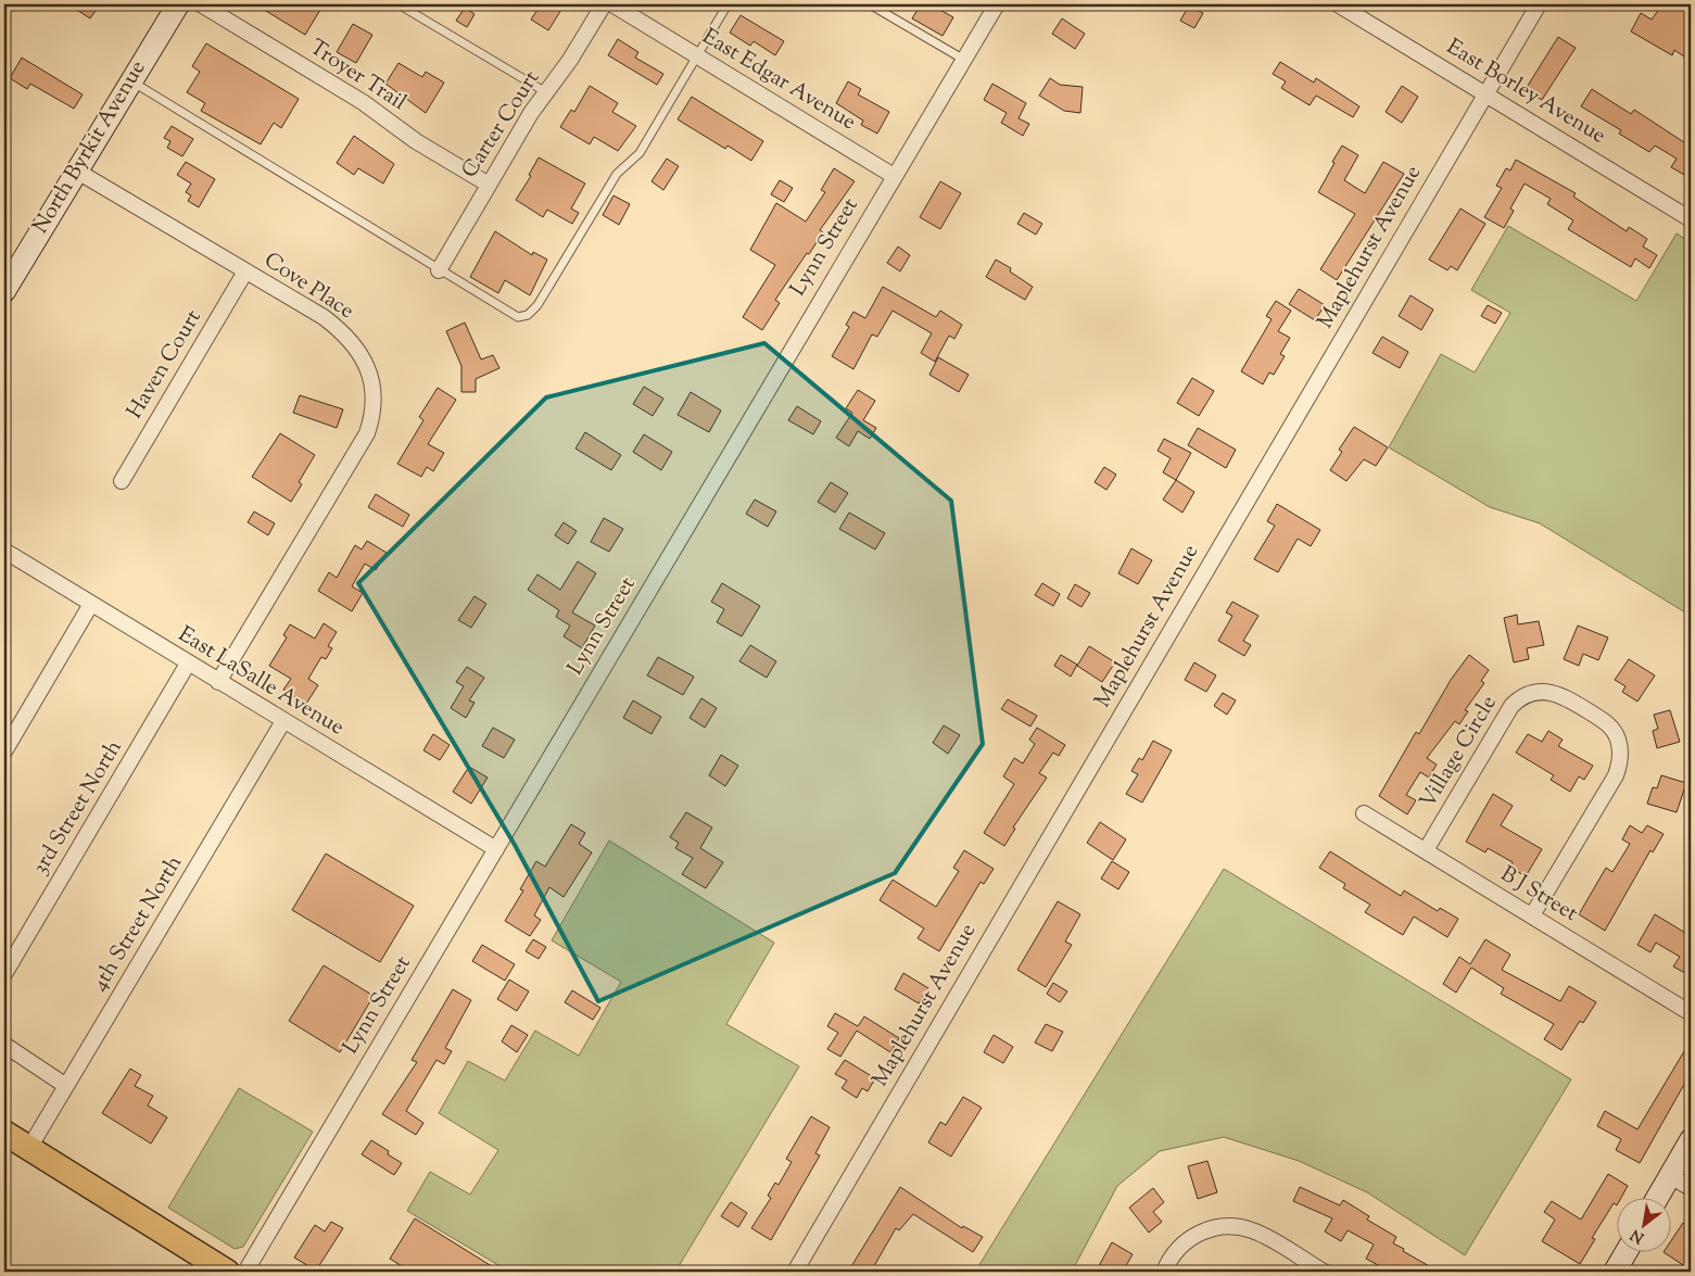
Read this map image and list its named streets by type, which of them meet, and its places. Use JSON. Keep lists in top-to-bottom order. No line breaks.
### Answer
{"streets":{"street":["Troyer Trail","East Edgar Avenue","East Borley Avenue","Carter Court","North Byrkit Avenue","Lynn Street","Maplehurst Avenue","Cove Place","Haven Court","East LaSalle Avenue","Village Circle","3rd Street North","B J Street","4th Street North"]},"crossings":[["Troyer Trail","Carter Court"],["East Edgar Avenue","Lynn Street"],["East Borley Avenue","Maplehurst Avenue"],["North Byrkit Avenue","Cove Place"],["Lynn Street","East LaSalle Avenue"],["Cove Place","Haven Court"],["Cove Place","East LaSalle Avenue"],["East LaSalle Avenue","3rd Street North"],["East LaSalle Avenue","4th Street North"],["Village Circle","B J Street"]],"north":"bottom left"}
